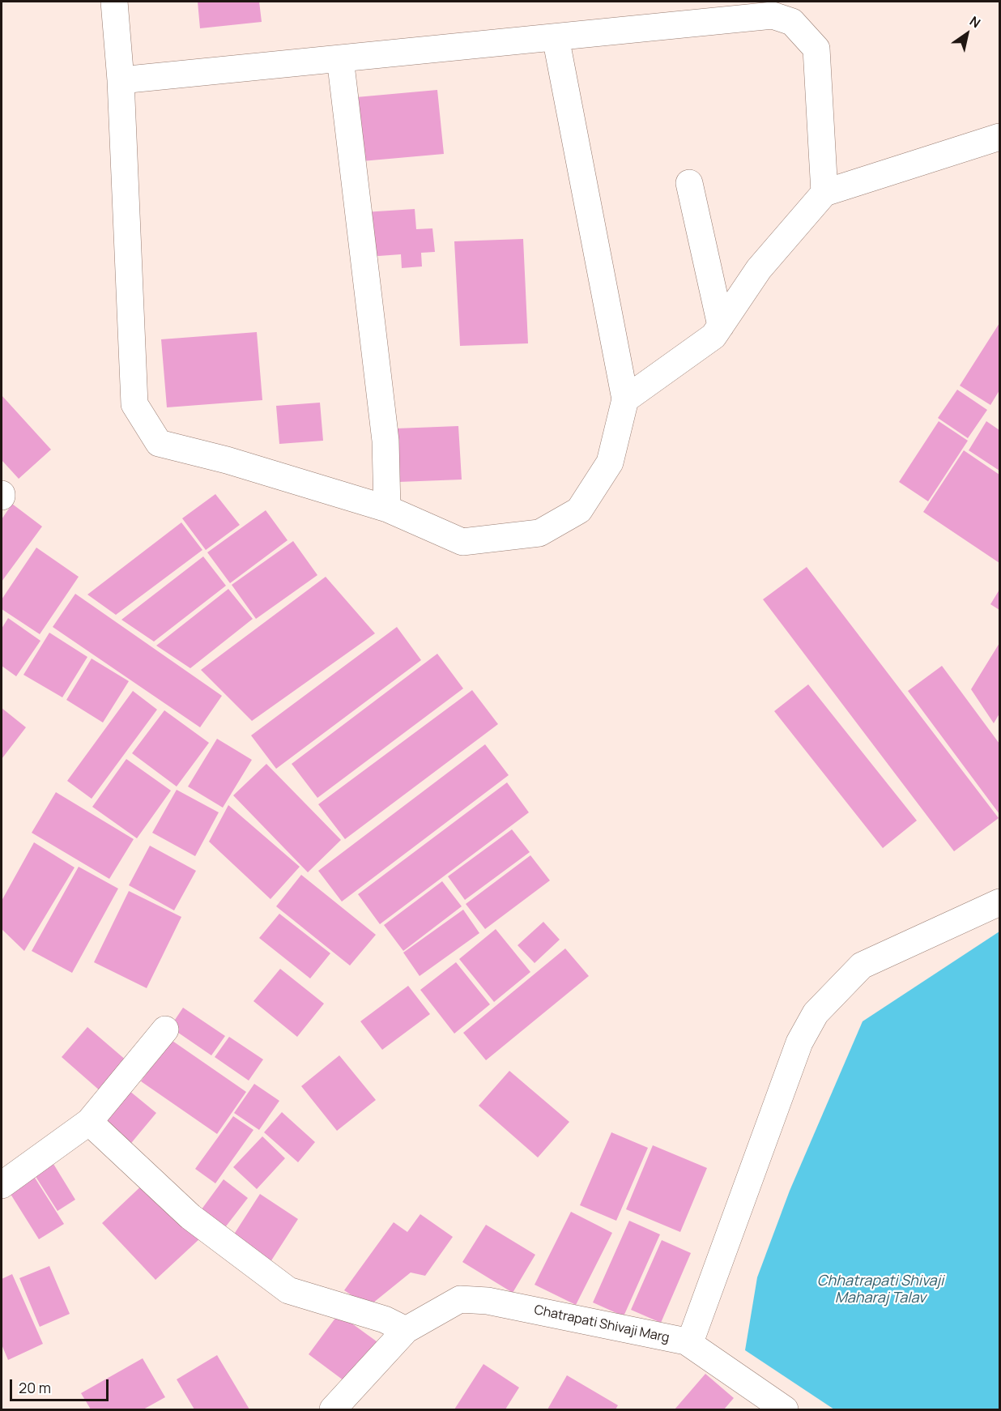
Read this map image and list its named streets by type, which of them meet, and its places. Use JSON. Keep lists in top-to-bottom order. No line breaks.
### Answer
{"streets":{"street":["Chatrapati Shivaji Marg"]},"water":["Chhatrapati Shivaji Maharaj Talav"],"scale_bar":"20 m","north":"top right"}
